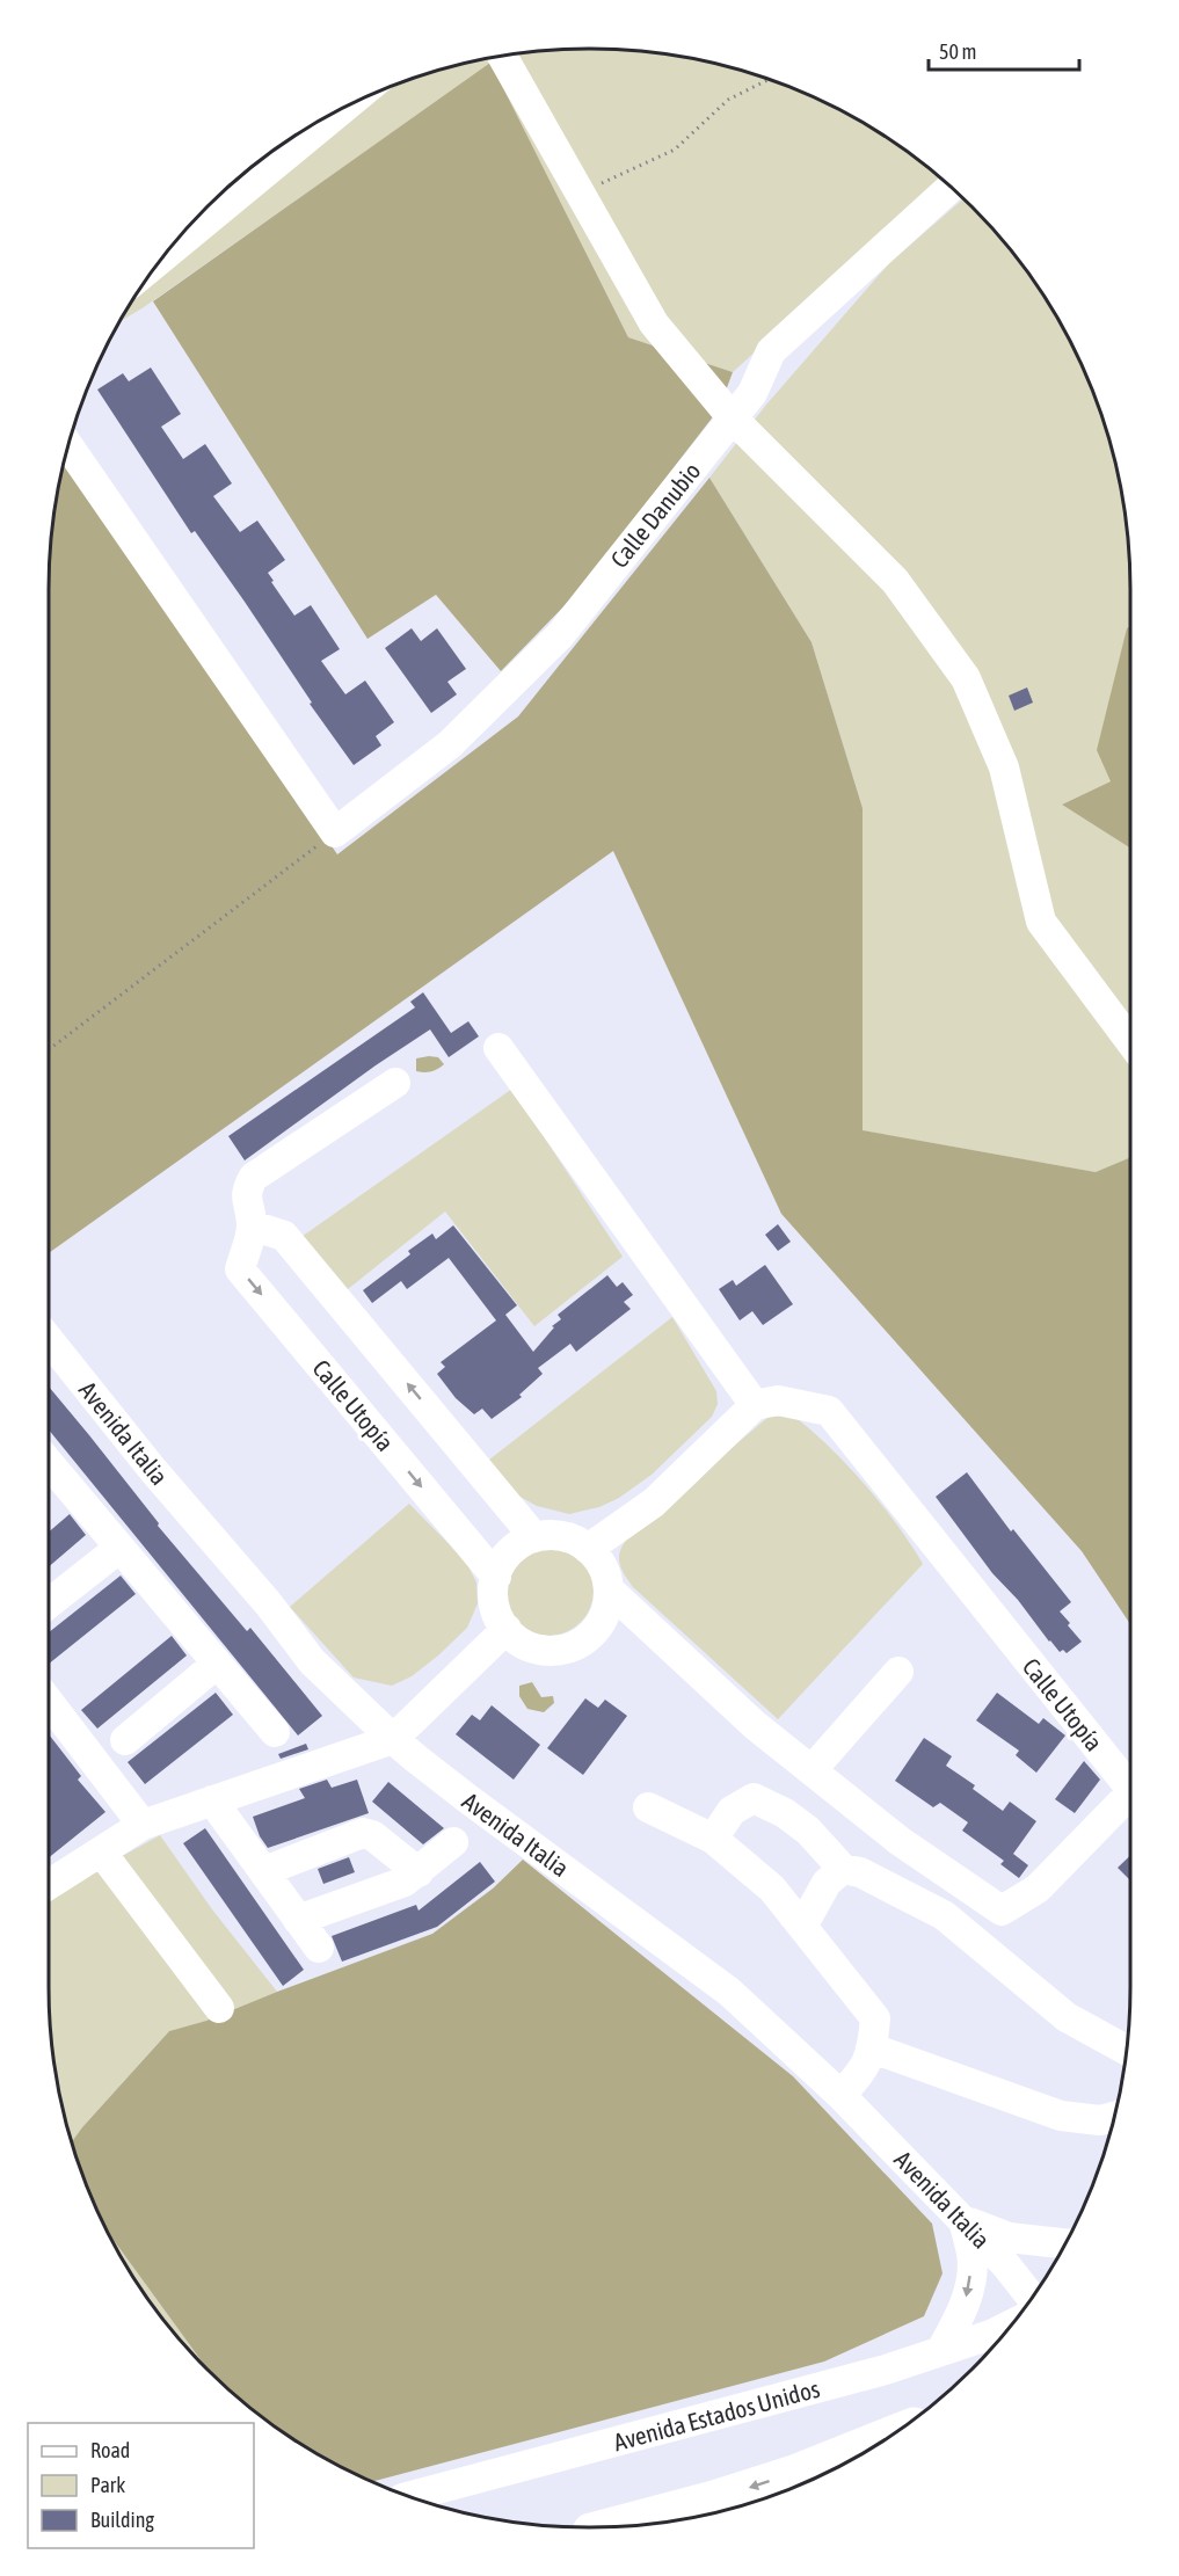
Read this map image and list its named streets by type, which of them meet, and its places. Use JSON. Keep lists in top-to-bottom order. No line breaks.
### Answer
{"streets":{"street":["Calle Danubio","Calle Utopía","Avenida Italia","Avenida Estados Unidos"]},"legend":["Road","Park","Building"],"scale_bar":"50 m"}
